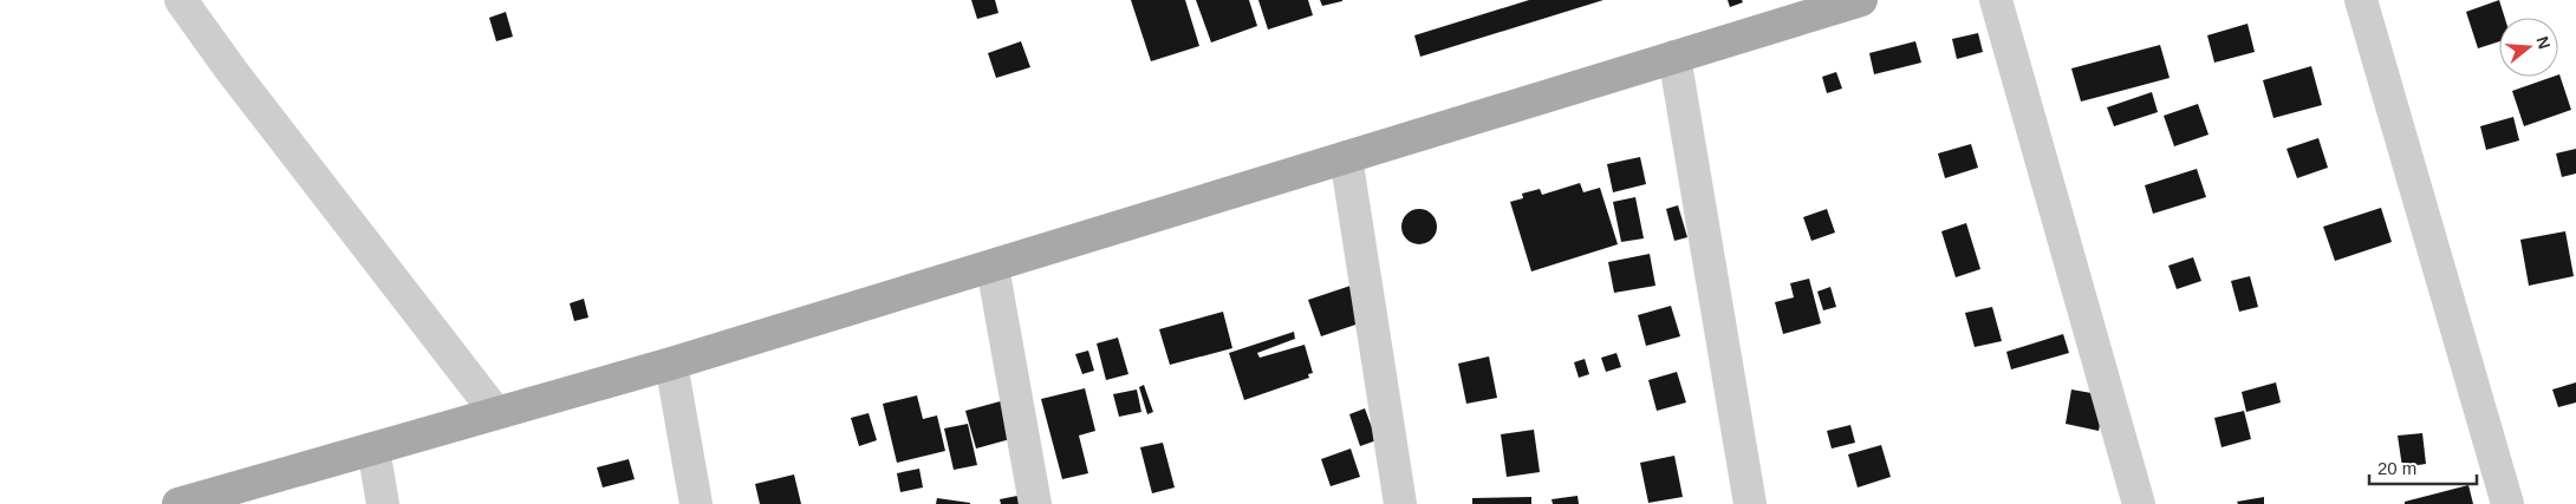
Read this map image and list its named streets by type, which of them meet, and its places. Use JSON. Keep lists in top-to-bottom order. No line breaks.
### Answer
{"scale_bar":"20 m","north":"right"}
